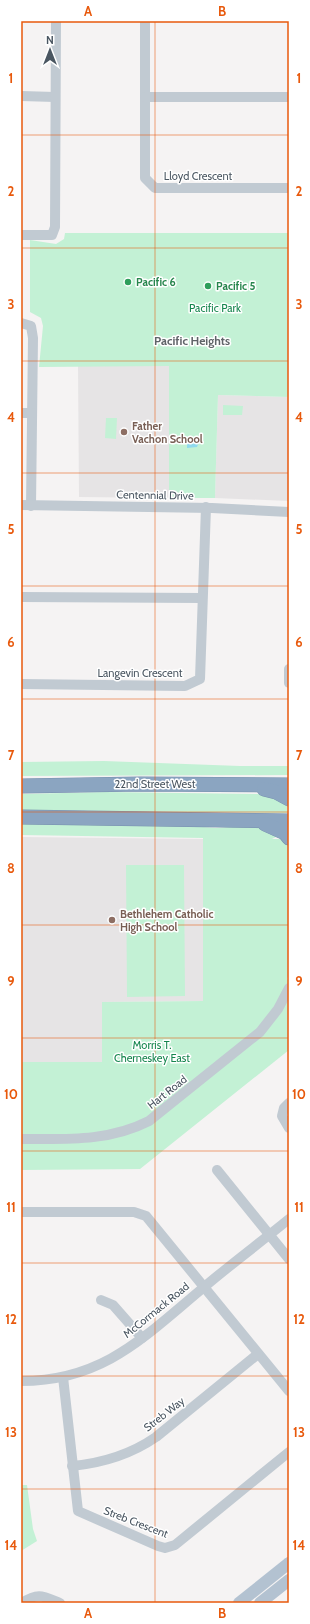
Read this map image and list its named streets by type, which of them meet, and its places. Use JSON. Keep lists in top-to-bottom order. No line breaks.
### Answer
{"streets":{"highway":["22nd Street West"],"street":["Lloyd Crescent","Centennial Drive","Langevin Crescent","Hart Road","McCormack Road","Streb Way","Streb Crescent"]},"crossings":[["Centennial Drive","Langevin Crescent"],["McCormack Road","Streb Crescent"],["Streb Way","Streb Crescent"]],"districts":["Pacific Heights"],"parks":["Pacific Park","Morris T. Cherneskey East"],"places":["Pacific 6","Pacific 5","Father Vachon School","Bethlehem Catholic High School"],"north":"top","grid":{"columns":["A","B"],"rows":["1","2","3","4","5","6","7","8","9","10","11","12","13","14"]}}
